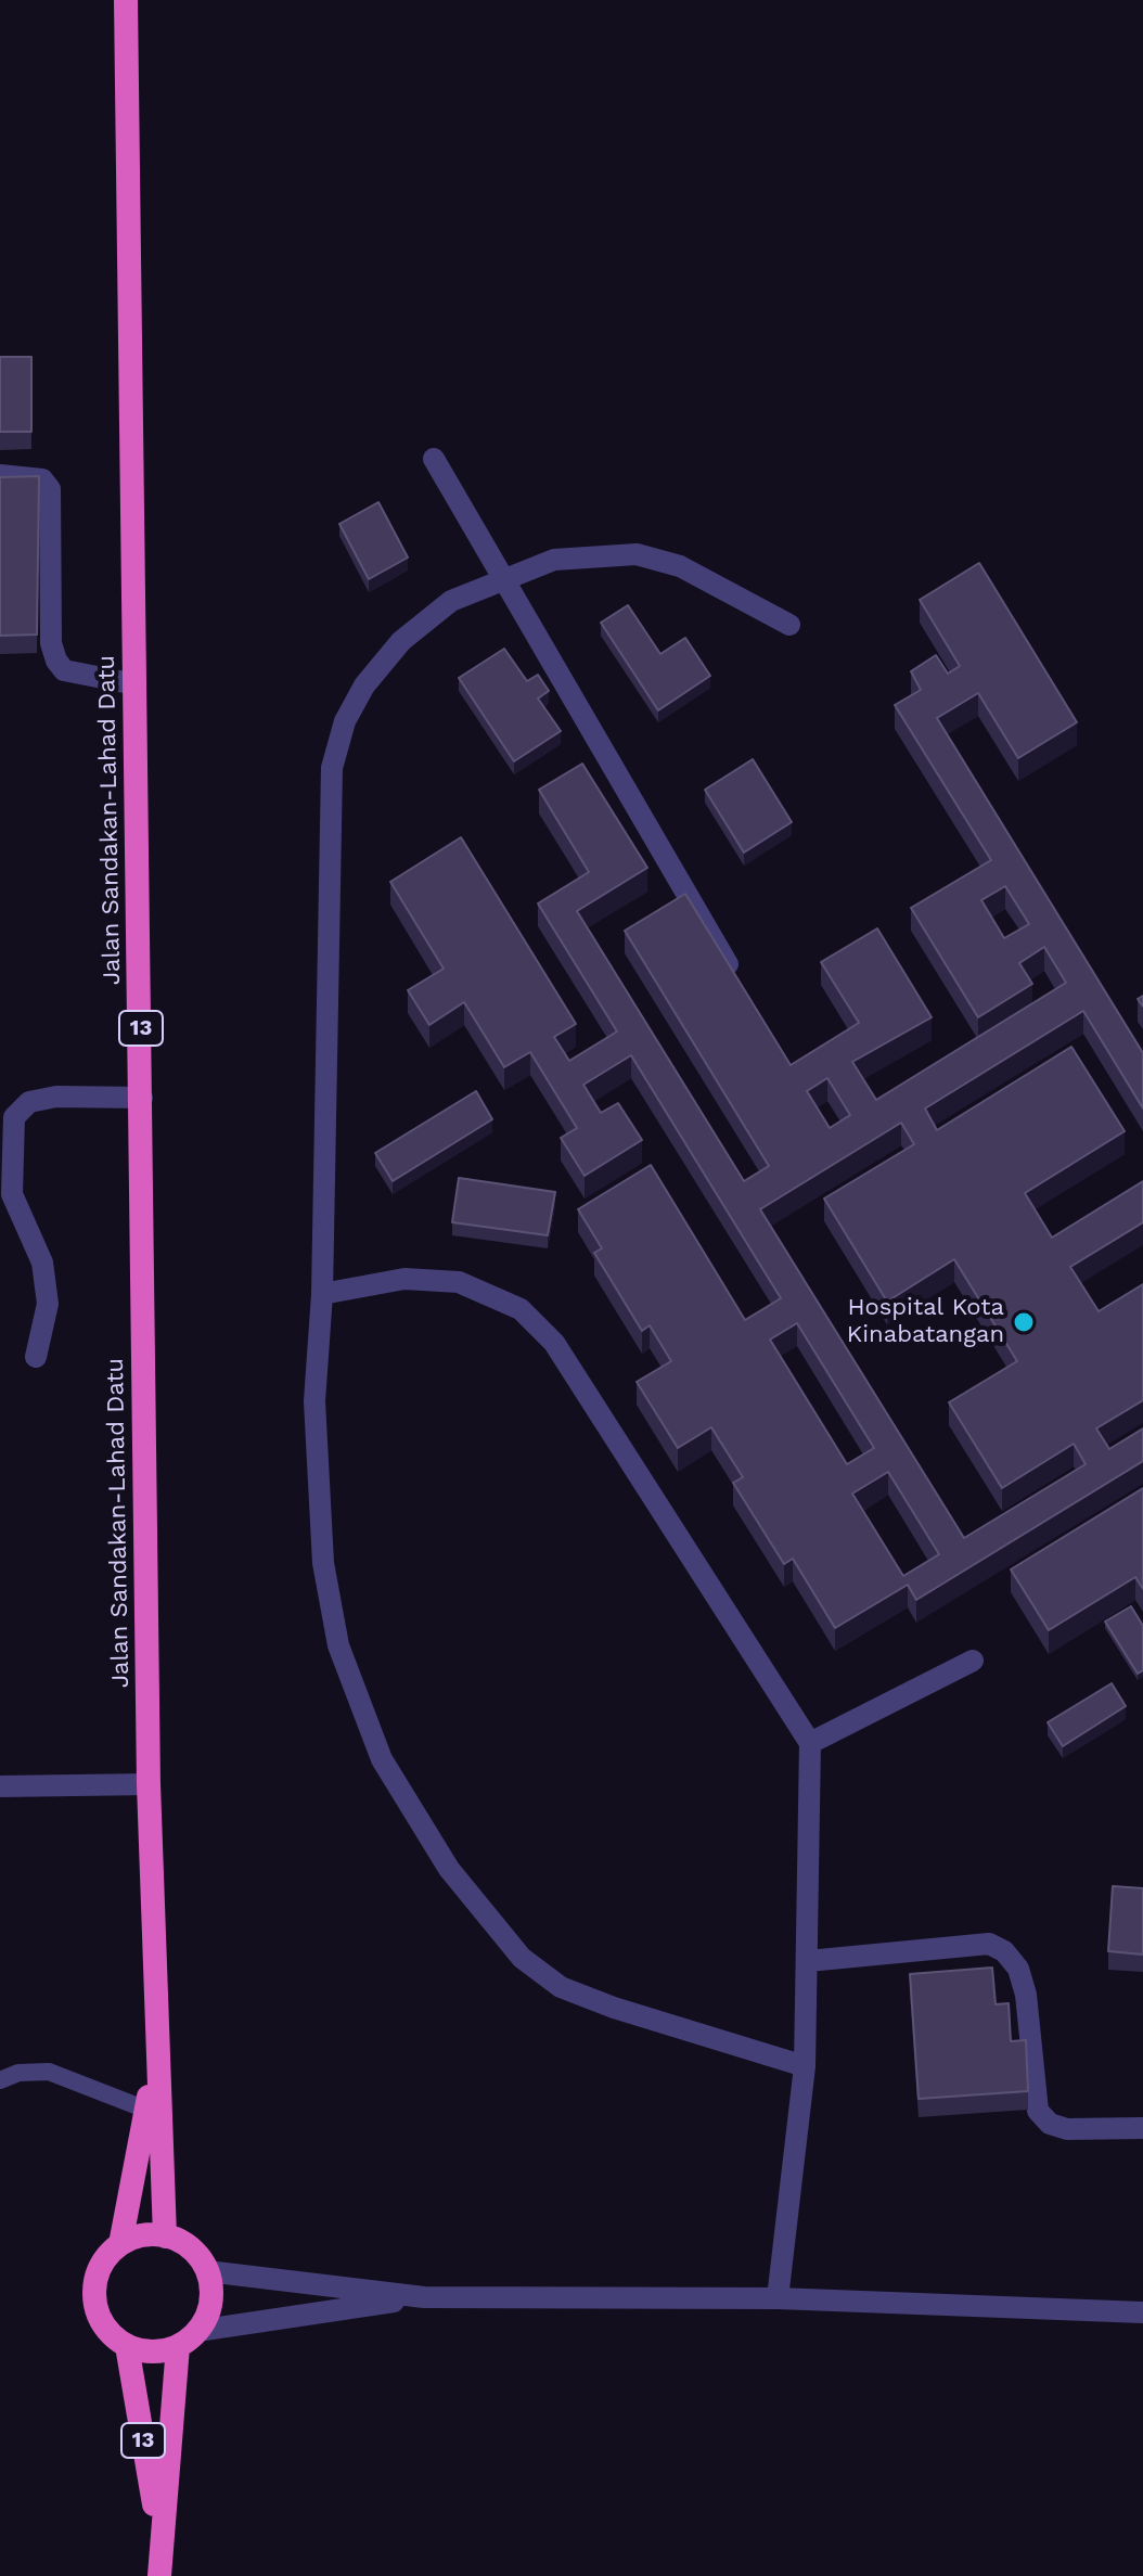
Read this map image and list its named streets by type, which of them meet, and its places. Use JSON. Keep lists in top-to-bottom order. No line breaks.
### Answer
{"streets":{"highway":["Jalan Sandakan-Lahad Datu","13"]},"crossings":[["Jalan Sandakan-Lahad Datu","13"]],"places":["Hospital Kota Kinabatangan"]}
